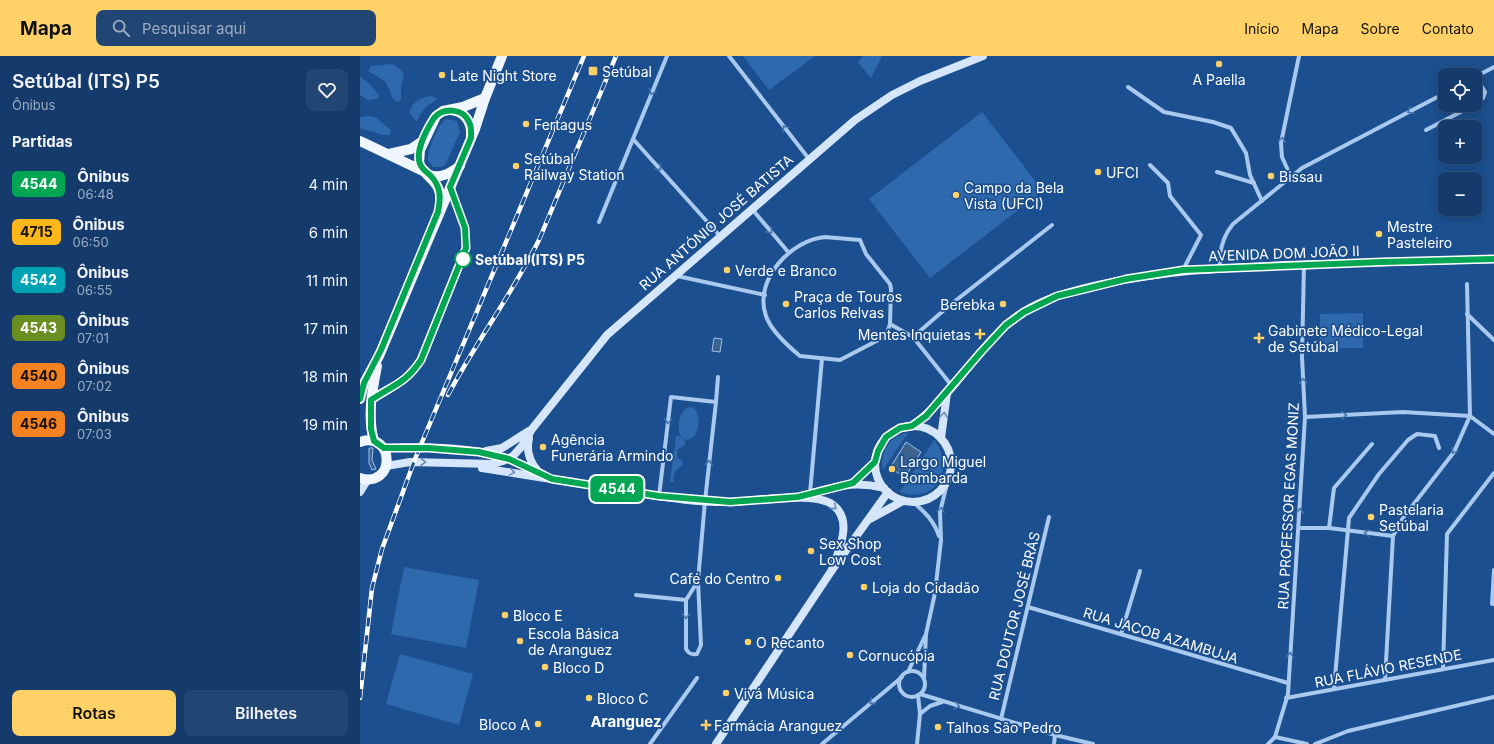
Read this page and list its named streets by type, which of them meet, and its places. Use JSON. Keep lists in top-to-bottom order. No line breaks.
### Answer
{"streets":{"main road":["RUA ANTÓNIO JOSÉ BATISTA","AVENIDA DOM JOÃO II"],"street":["RUA PROFESSOR EGAS MONIZ","RUA DOUTOR JOSÉ BRÁS","RUA JACOB AZAMBUJA","RUA FLÁVIO RESENDE"]},"crossings":[["AVENIDA DOM JOÃO II","RUA PROFESSOR EGAS MONIZ"],["RUA PROFESSOR EGAS MONIZ","RUA JACOB AZAMBUJA"],["RUA PROFESSOR EGAS MONIZ","RUA FLÁVIO RESENDE"],["RUA DOUTOR JOSÉ BRÁS","RUA JACOB AZAMBUJA"]],"one_way":["RUA PROFESSOR EGAS MONIZ"],"districts":["Aranguez"],"places":{"other":["A Paella","Late Night Store","Fertagus","Setúbal Railway Station","UFCI","Bissau","Campo da Bela Vista (UFCI)","Mestre Pasteleiro","Setúbal (ITS) P5","Verde e Branco","Praça de Touros Carlos Relvas","Berebka","Agência Funerária Armindo","Largo Miguel Bombarda","Pastelaria Setúbal","Sex Shop Low Cost","Café do Centro","Loja do Cidadão","Bloco E","Escola Básica de Aranguez","O Recanto","Cornucópia","Bloco D","Vivá Música","Bloco C","Bloco A","Talhos São Pedro"],"transit":["Setúbal"],"health":["Mentes Inquietas","Gabinete Médico-Legal de Setúbal","Farmácia Aranguez"]},"lines":["bus line 4544"],"page":{"header":"Mapa","search":"Pesquisar aqui","nav":["Início","Mapa","Sobre","Contato"],"heading":[["Setúbal (ITS) P5","Ônibus"],"Partidas"],"on_map":"4544","map_buttons":["+","−"],"list":[{"mark":"4544","name":"Ônibus","note":"06:48","value":"4 min"},{"mark":"4715","name":"Ônibus","note":"06:50","value":"6 min"},{"mark":"4542","name":"Ônibus","note":"06:55","value":"11 min"},{"mark":"4543","name":"Ônibus","note":"07:01","value":"17 min"},{"mark":"4540","name":"Ônibus","note":"07:02","value":"18 min"},{"mark":"4546","name":"Ônibus","note":"07:03","value":"19 min"}],"buttons":["Rotas","Bilhetes"]}}
